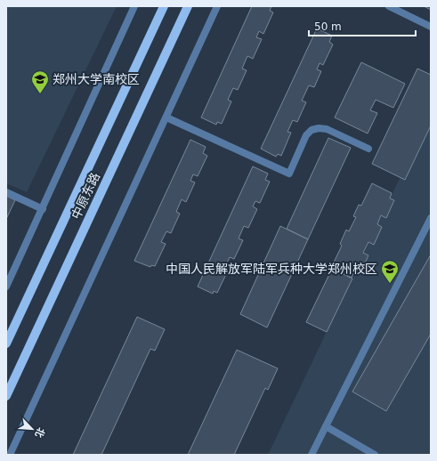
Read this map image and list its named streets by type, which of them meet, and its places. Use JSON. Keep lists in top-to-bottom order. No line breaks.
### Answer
{"streets":{"main road":["中原东路"]},"places":{"school or university":["郑州大学南校区","中国人民解放军陆军兵种大学郑州校区"]},"scale_bar":"50 m","north":"bottom right"}
